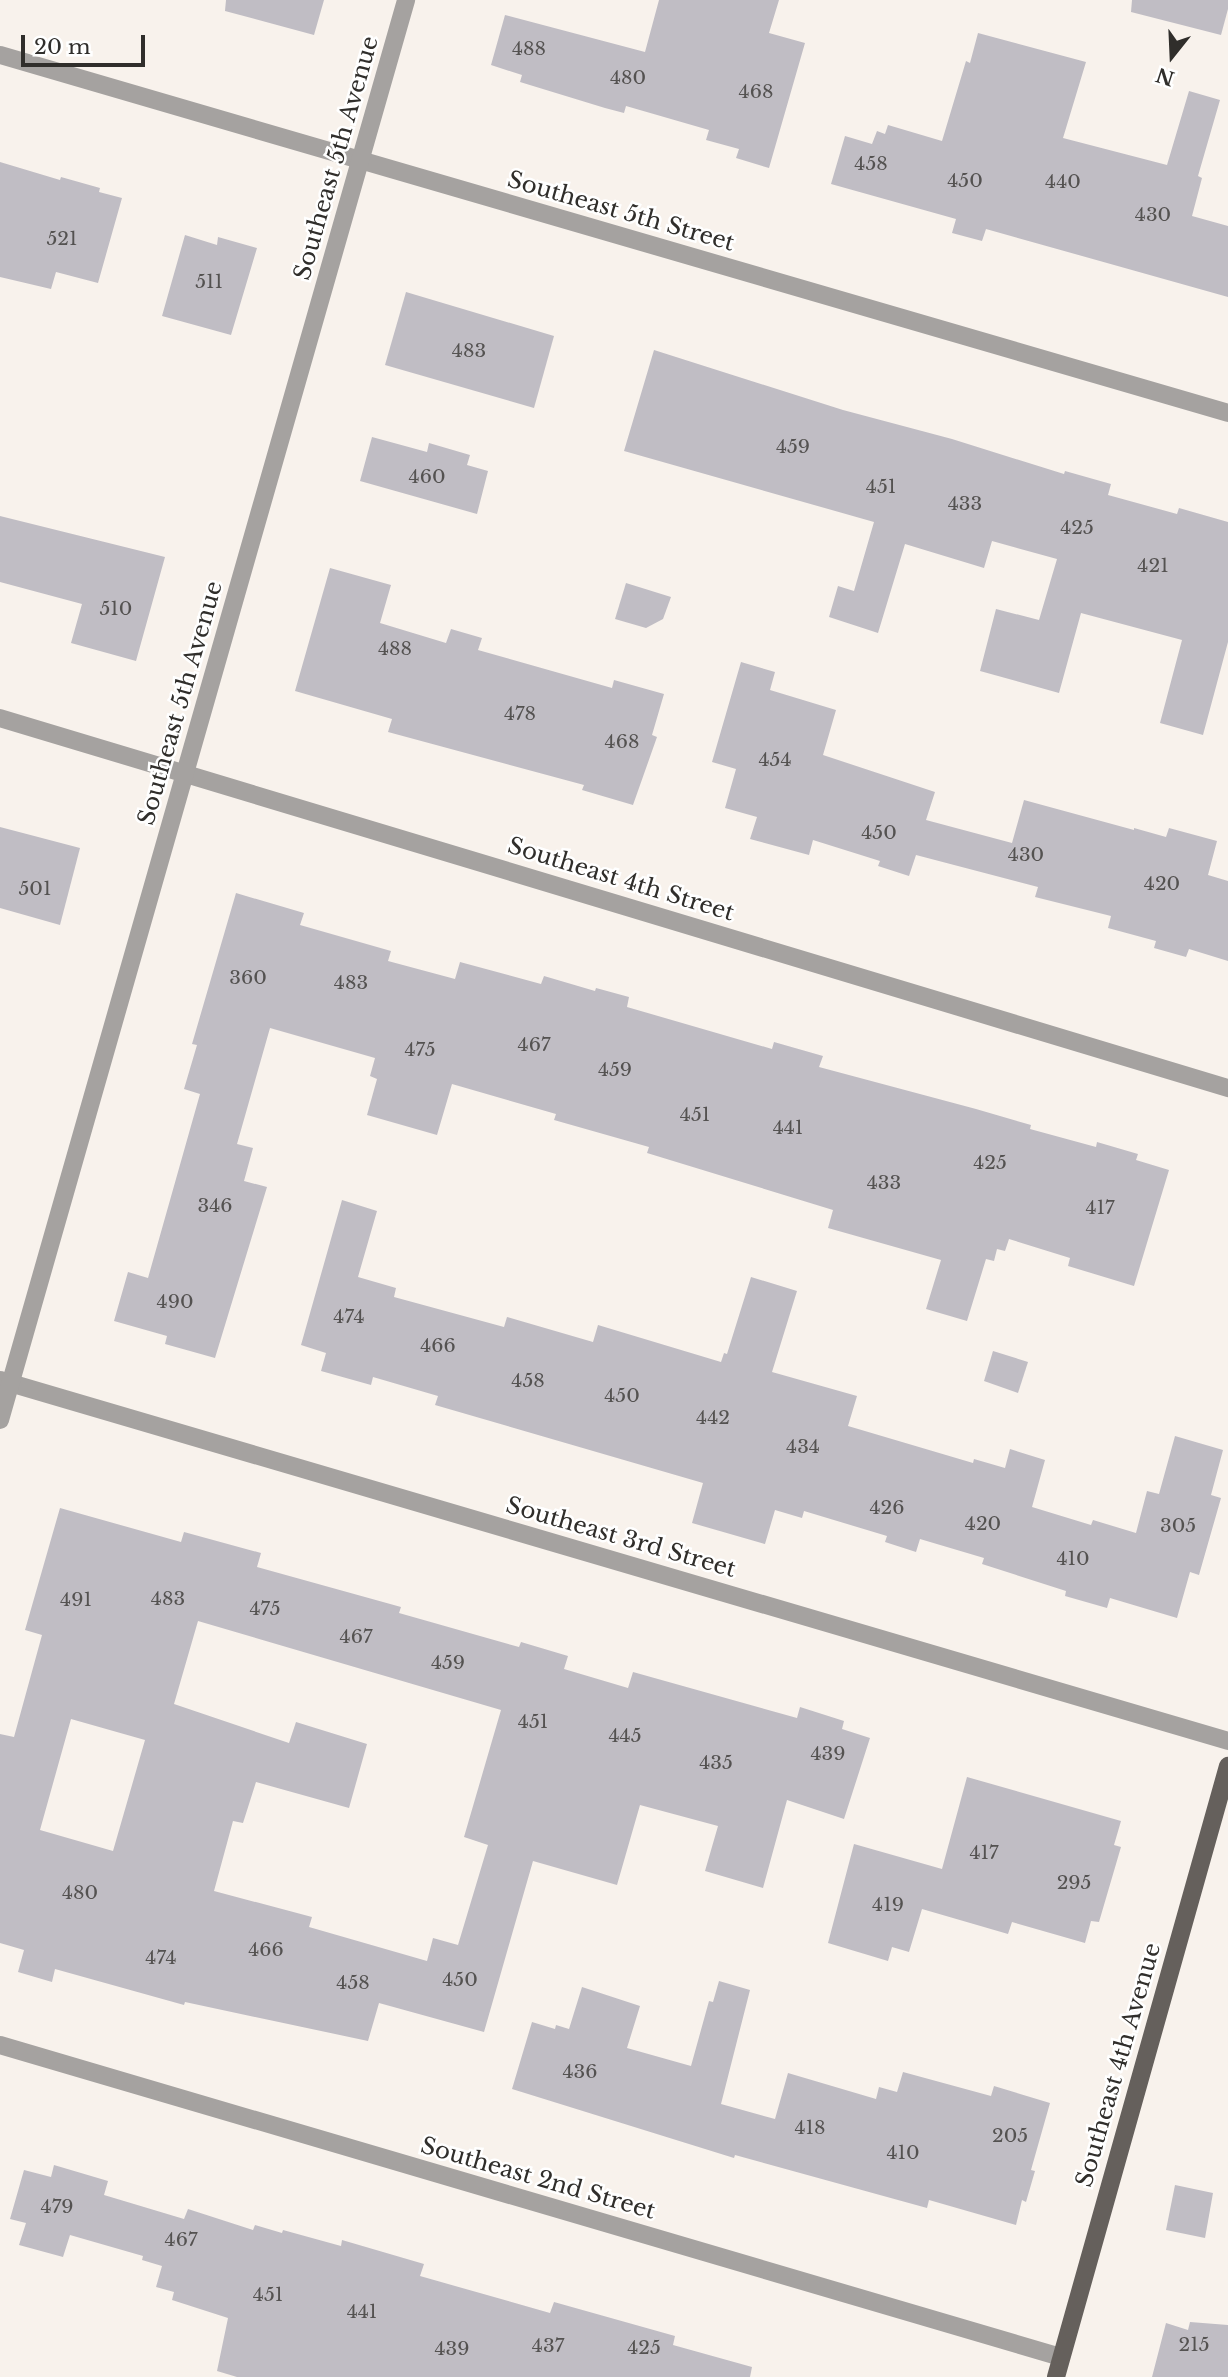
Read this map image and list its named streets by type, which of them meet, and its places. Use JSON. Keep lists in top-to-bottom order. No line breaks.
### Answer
{"streets":{"main road":["Southeast 4th Avenue"],"street":["Southeast 5th Avenue","Southeast 5th Street","Southeast 4th Street","Southeast 3rd Street","Southeast 2nd Street"]},"crossings":[["Southeast 5th Avenue","Southeast 5th Street"],["Southeast 5th Avenue","Southeast 4th Street"],["Southeast 5th Avenue","Southeast 3rd Street"],["Southeast 4th Avenue","Southeast 2nd Street"]],"house_numbers":["488","480","468","458","450","440","430","521","511","483","459","460","451","433","425","421","510","488","478","468","454","450","430","420","501","360","483","467","475","459","451","441","425","433","346","417","490","474","466","458","450","442","434","426","420","305","410","483","491","475","467","459","451","445","439","435","417","295","480","419","466","474","450","458","436","418","205","410","479","467","451","441","215","437","425","439"],"scale_bar":"20 m","north":"bottom"}
